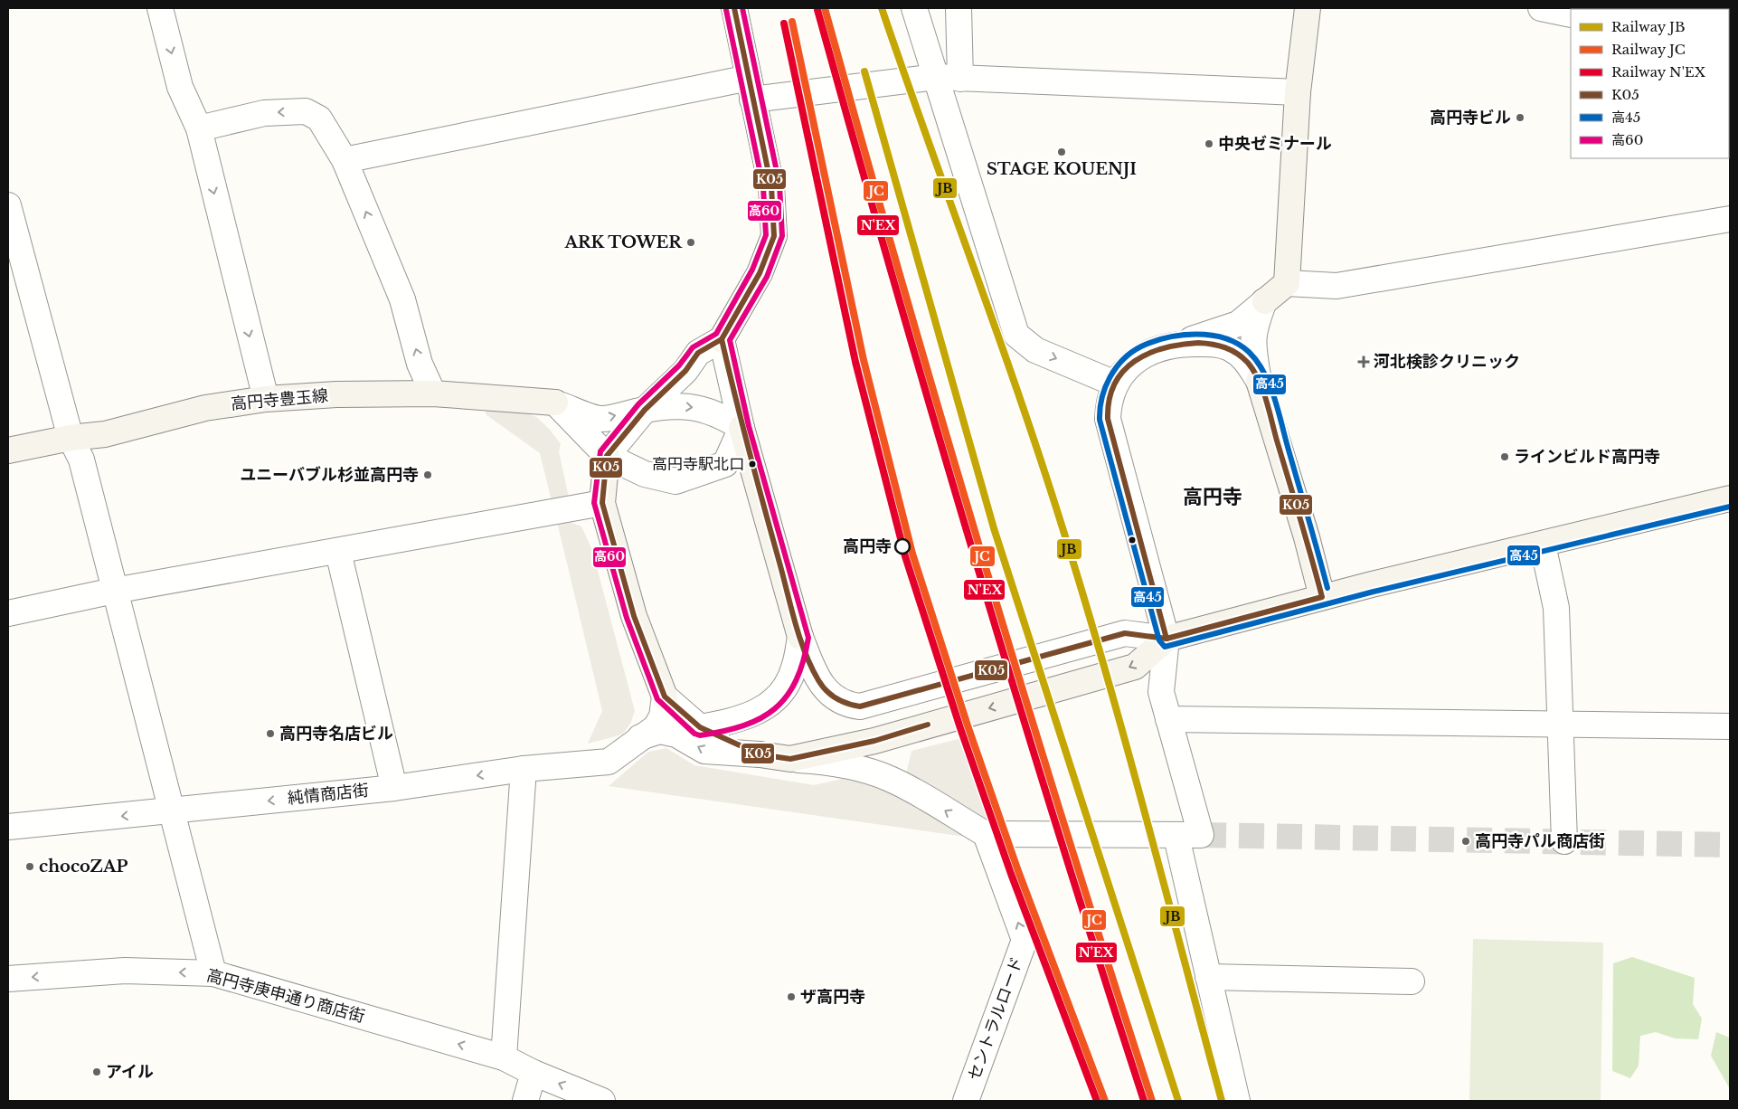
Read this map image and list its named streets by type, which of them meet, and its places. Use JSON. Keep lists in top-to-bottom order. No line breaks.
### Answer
{"streets":{"street":["高円寺豊玉線","純情商店街","高円寺庚申通り商店街","セントラルロード"]},"one_way":["純情商店街","高円寺庚申通り商店街"],"districts":["高円寺"],"places":{"other":["高円寺ビル","中央ゼミナール","STAGE KOUENJI","ARK TOWER","ラインビルド高円寺","高円寺駅北口","ユニーバブル杉並高円寺","高円寺","高円寺名店ビル","高円寺パル商店街","chocoZAP","ザ高円寺","アイル"],"health":["河北検診クリニック"]},"lines":["rail line JB","rail line JC","transit line K05","transit line 高60","rail line N'EX","transit line 高45"],"legend":["Railway JB","Railway JC","Railway N'EX","K05","高45","高60"]}
